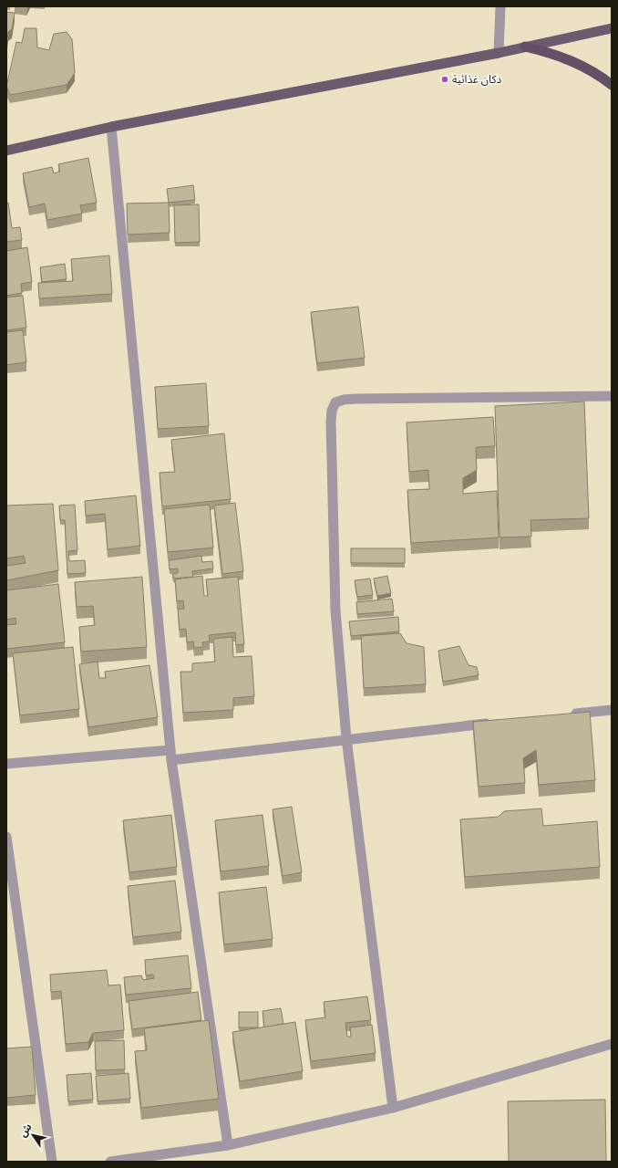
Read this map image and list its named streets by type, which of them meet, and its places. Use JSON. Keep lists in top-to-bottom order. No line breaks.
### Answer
{"places":["دكان غذائية"],"north":"top left"}
